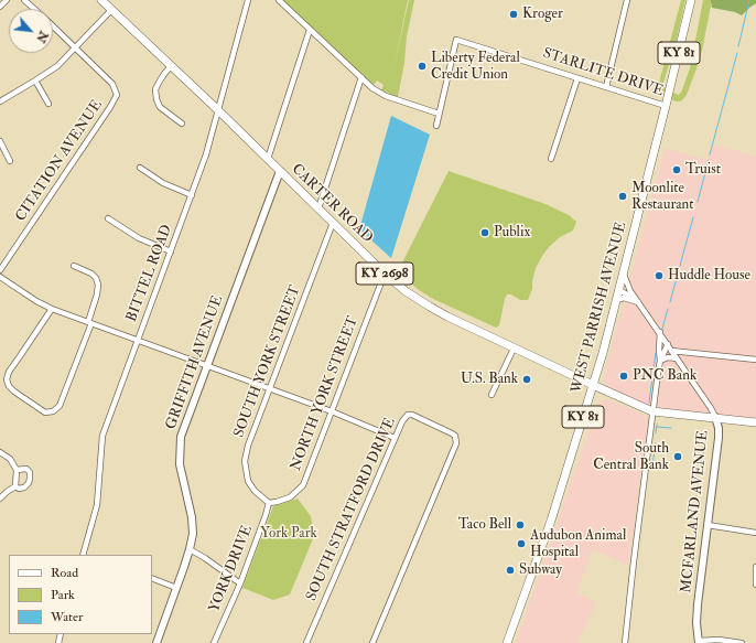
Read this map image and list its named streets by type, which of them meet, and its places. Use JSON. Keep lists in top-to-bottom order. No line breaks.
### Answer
{"streets":{"main road":["KY 81","CARTER ROAD","KY 2698","WEST PARRISH AVENUE"],"street":["STARLITE DRIVE","CITATION AVENUE","BITTEL ROAD","SOUTH YORK STREET","GRIFFITH AVENUE","NORTH YORK STREET","SOUTH STRATFORD DRIVE","MCFARLAND AVENUE","YORK DRIVE"]},"crossings":[["STARLITE DRIVE","WEST PARRISH AVENUE"],["CARTER ROAD","BITTEL ROAD"],["CARTER ROAD","WEST PARRISH AVENUE"],["CARTER ROAD","SOUTH YORK STREET"],["CARTER ROAD","GRIFFITH AVENUE"],["CARTER ROAD","NORTH YORK STREET"],["CARTER ROAD","MCFARLAND AVENUE"],["WEST PARRISH AVENUE","MCFARLAND AVENUE"],["SOUTH YORK STREET","NORTH YORK STREET"],["SOUTH YORK STREET","YORK DRIVE"],["NORTH YORK STREET","YORK DRIVE"]],"parks":["York Park"],"places":["Kroger","Liberty Federal Credit Union","Truist","Moonlite Restaurant","Publix","Huddle House","PNC Bank","U.S. Bank","South Central Bank","Taco Bell","Audubon Animal Hospital","Subway"],"legend":["Road","Park","Water"],"north":"bottom right"}
